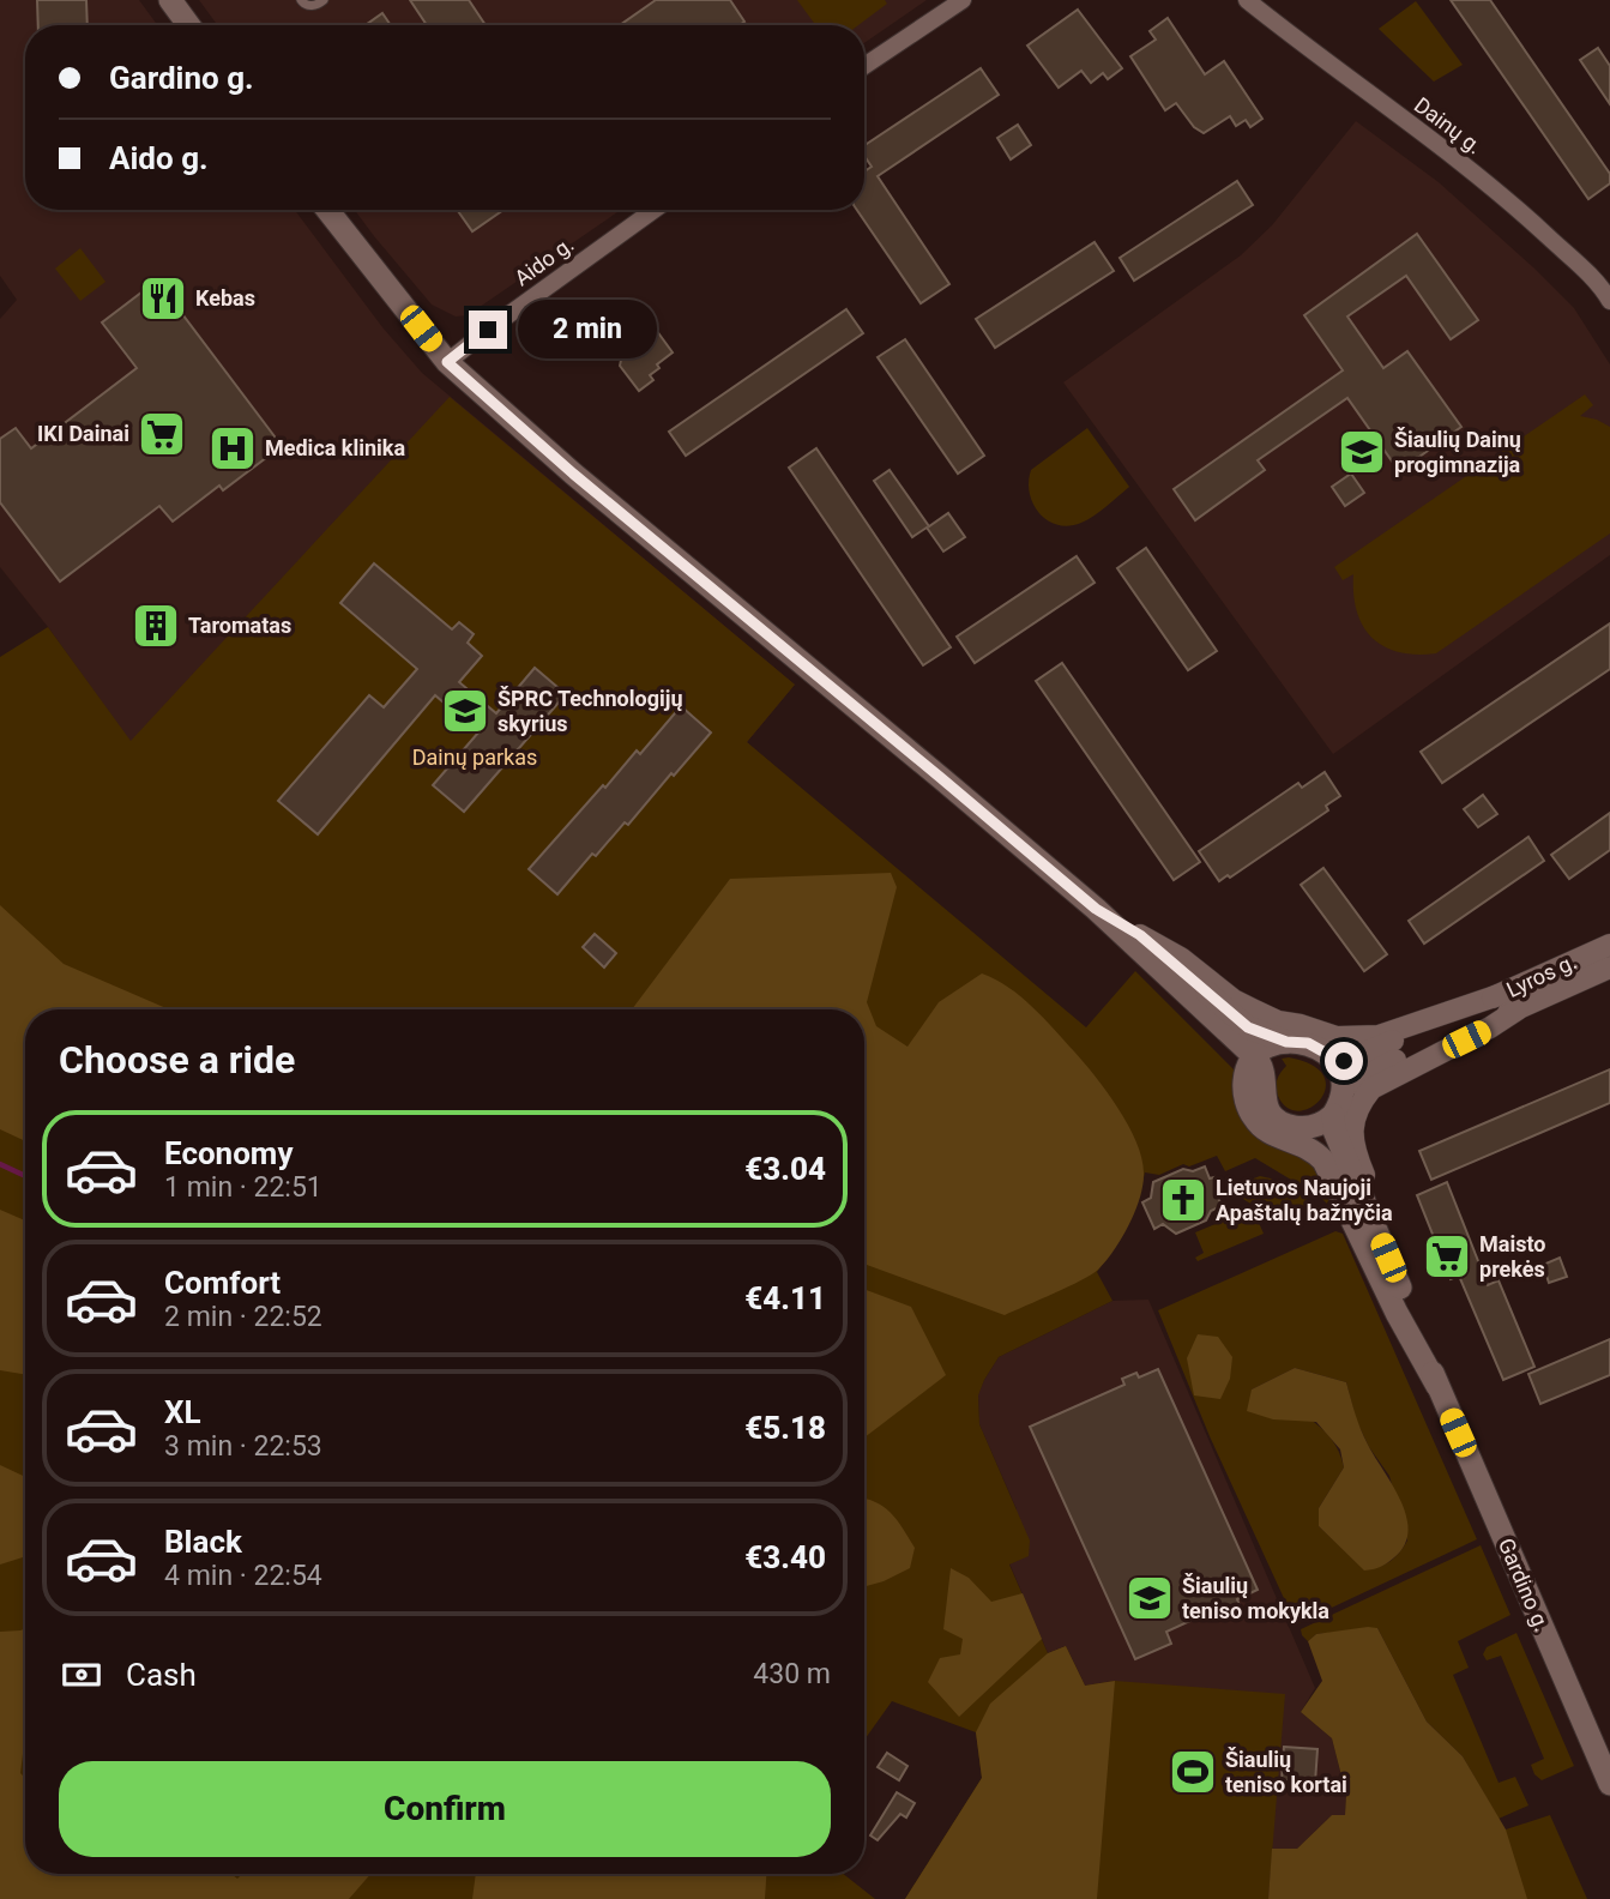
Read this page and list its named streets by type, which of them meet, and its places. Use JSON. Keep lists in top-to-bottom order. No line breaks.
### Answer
{"streets":{"main road":["Gardino g."],"street":["Dainų g.","Aido g.","Lyros g."]},"crossings":[["Lyros g.","Gardino g."]],"parks":["Dainų parkas"],"places":{"restaurant":["Kebas"],"supermarket":["IKI Dainai","Maisto prekės"],"hospital":["Medica klinika"],"school or university":["Šiaulių Dainų progimnazija","ŠPRC Technologijų skyrius","Šiaulių teniso mokykla"],"building":["Taromatas"],"church":["Lietuvos Naujoji Apaštalų bažnyčia"],"sports":["Šiaulių teniso kortai"]},"page":{"banner":["Gardino g.","Aido g."],"bubble":"2 min","heading":"Choose a ride","list":[{"name":"Economy","note":"1 min · 22:51","value":"€3.04"},{"name":"Comfort","note":"2 min · 22:52","value":"€4.11"},{"name":"XL","note":"3 min · 22:53","value":"€5.18"},{"name":"Black","note":"4 min · 22:54","value":"€3.40"}],"pay":["Cash","430 m"],"buttons":"Confirm"}}
